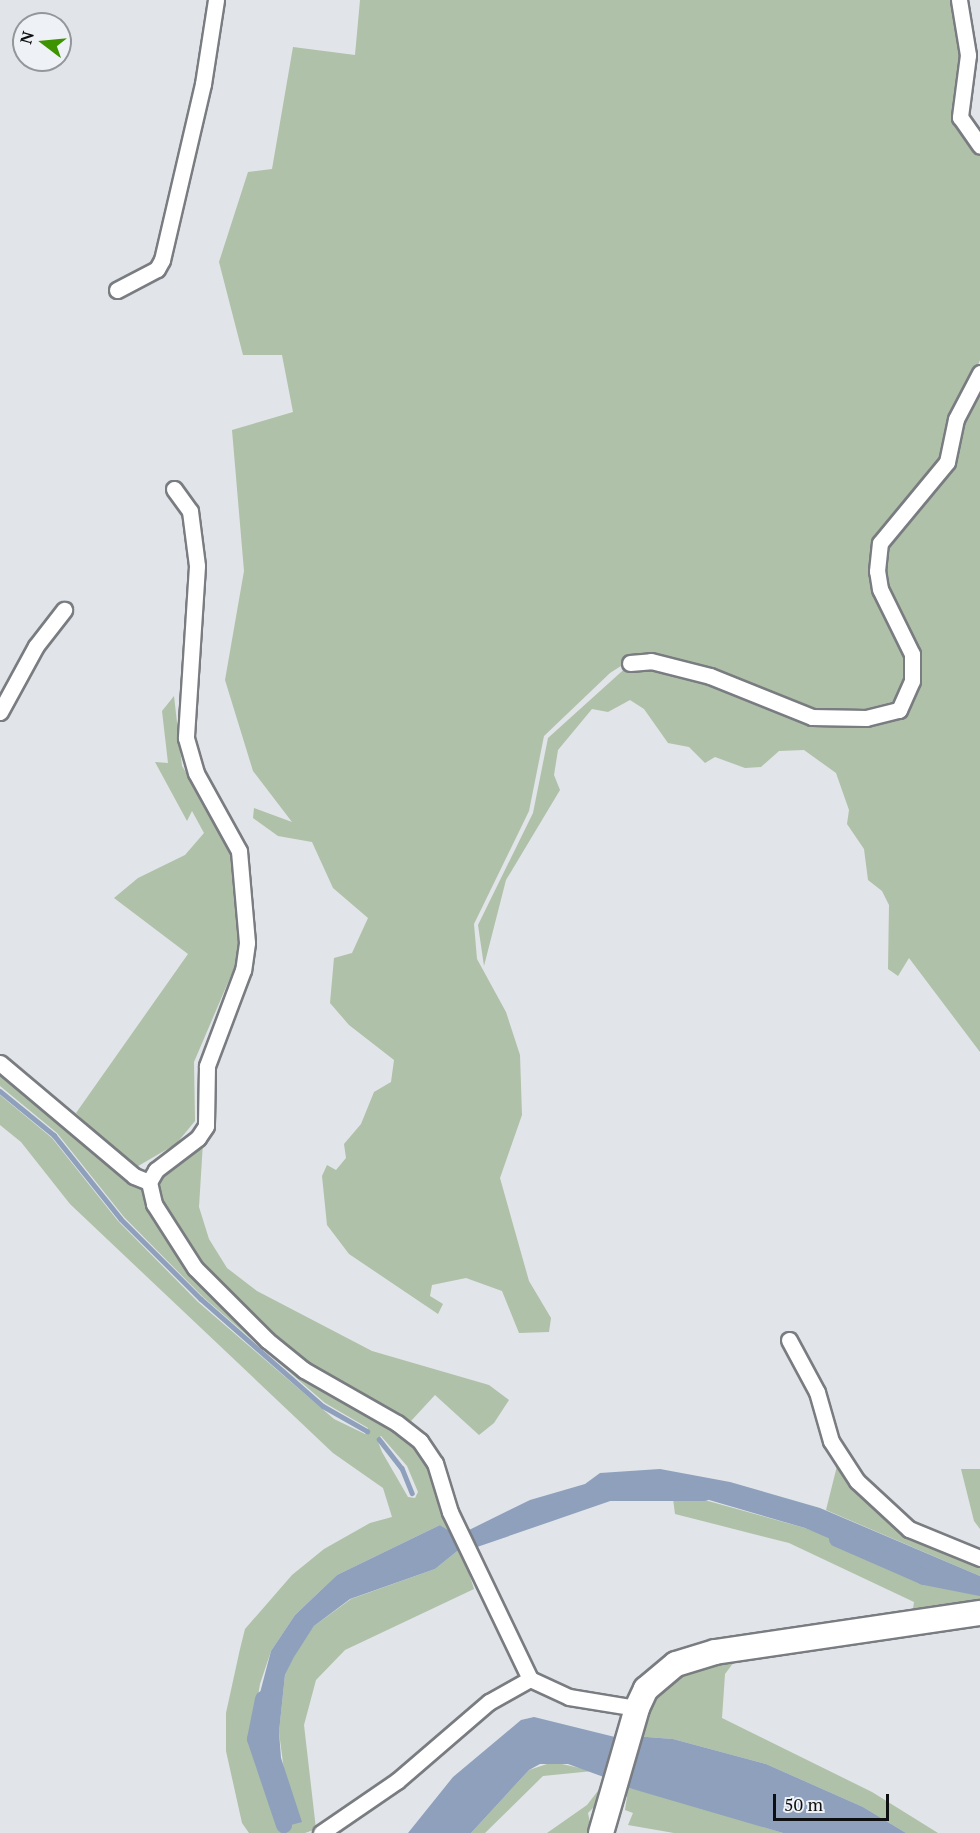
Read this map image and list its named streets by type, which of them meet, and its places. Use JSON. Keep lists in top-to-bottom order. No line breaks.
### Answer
{"scale_bar":"50 m","north":"left"}
